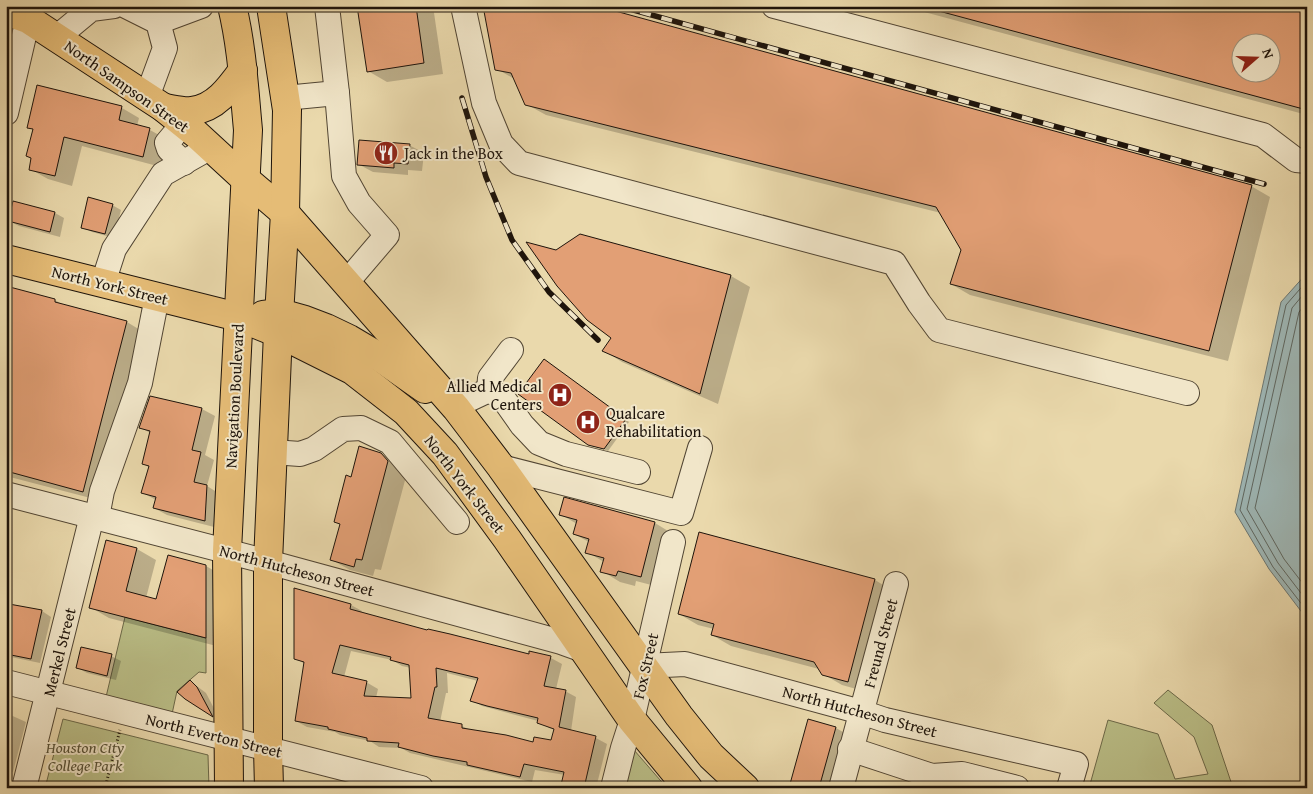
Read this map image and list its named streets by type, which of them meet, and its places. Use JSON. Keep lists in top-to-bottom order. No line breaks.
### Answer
{"streets":{"main road":["North Sampson Street","North York Street","Navigation Boulevard"],"street":["North Hutcheson Street","Freund Street","Merkel Street","Fox Street","North Everton Street"]},"crossings":[["North Sampson Street","Navigation Boulevard"],["North York Street","Navigation Boulevard"],["North York Street","North Hutcheson Street"],["North York Street","Merkel Street"],["North York Street","Fox Street"],["Navigation Boulevard","North Hutcheson Street"],["Navigation Boulevard","North Everton Street"],["North Hutcheson Street","Freund Street"],["North Hutcheson Street","Merkel Street"],["North Hutcheson Street","Fox Street"],["Merkel Street","North Everton Street"]],"parks":["Houston City College Park"],"places":{"restaurant":["Jack in the Box"],"hospital":["Allied Medical Centers","Qualcare Rehabilitation"]},"north":"right"}
